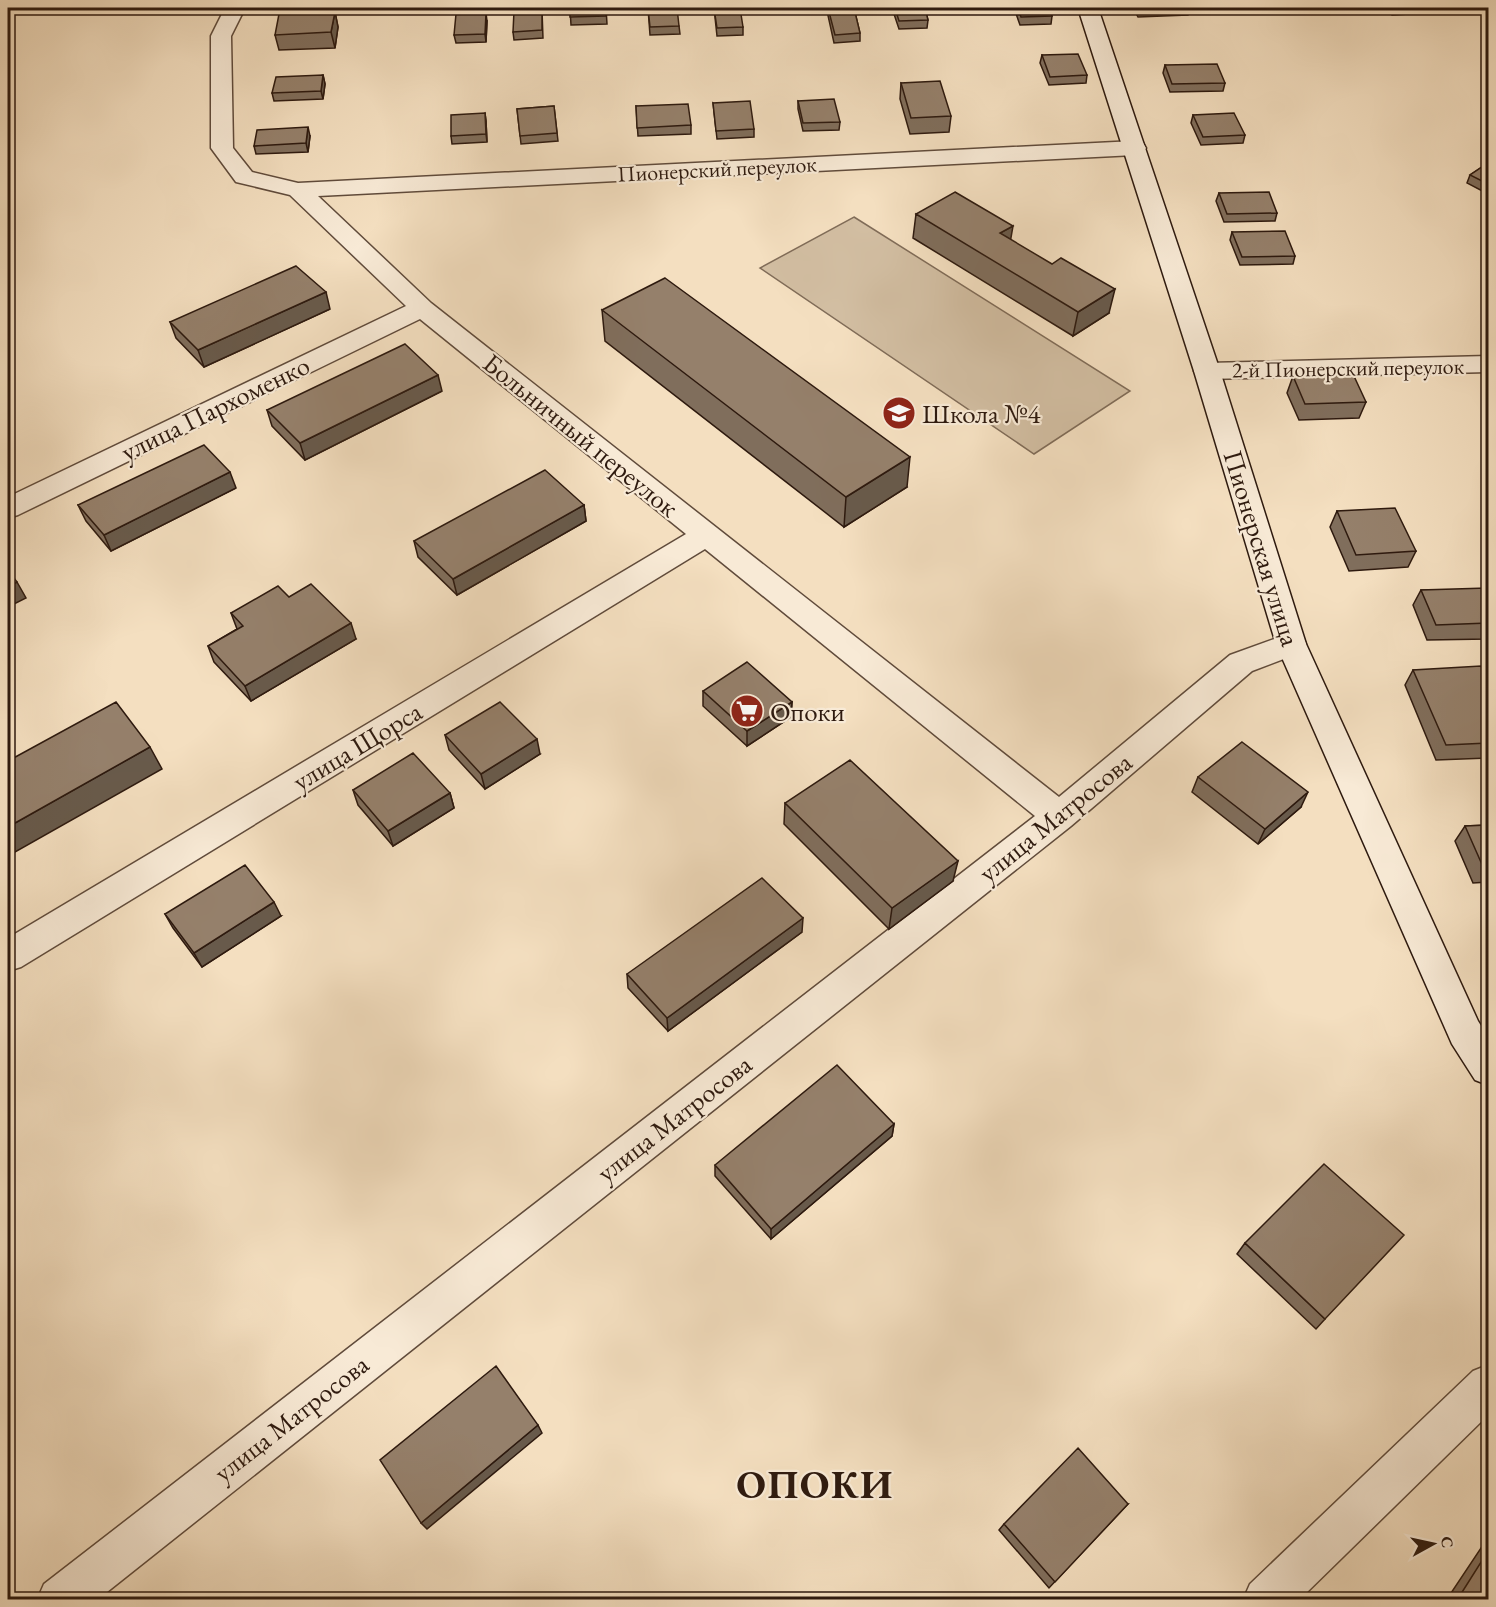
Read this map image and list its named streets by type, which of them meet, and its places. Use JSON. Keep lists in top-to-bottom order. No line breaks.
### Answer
{"streets":{"street":["Пионерский переулок","2-й Пионерский переулок","улица Пархоменко","Больничный переулок","Пионерская улица","улица Щорса","улица Матросова"]},"crossings":[["Пионерский переулок","Больничный переулок"],["Пионерский переулок","Пионерская улица"],["2-й Пионерский переулок","Пионерская улица"],["улица Пархоменко","Больничный переулок"],["Больничный переулок","улица Щорса"],["Больничный переулок","улица Матросова"],["Пионерская улица","улица Матросова"]],"districts":["ОПОКИ"],"places":{"school or university":["Школа №4"],"supermarket":["Опоки"]},"north":"right"}
